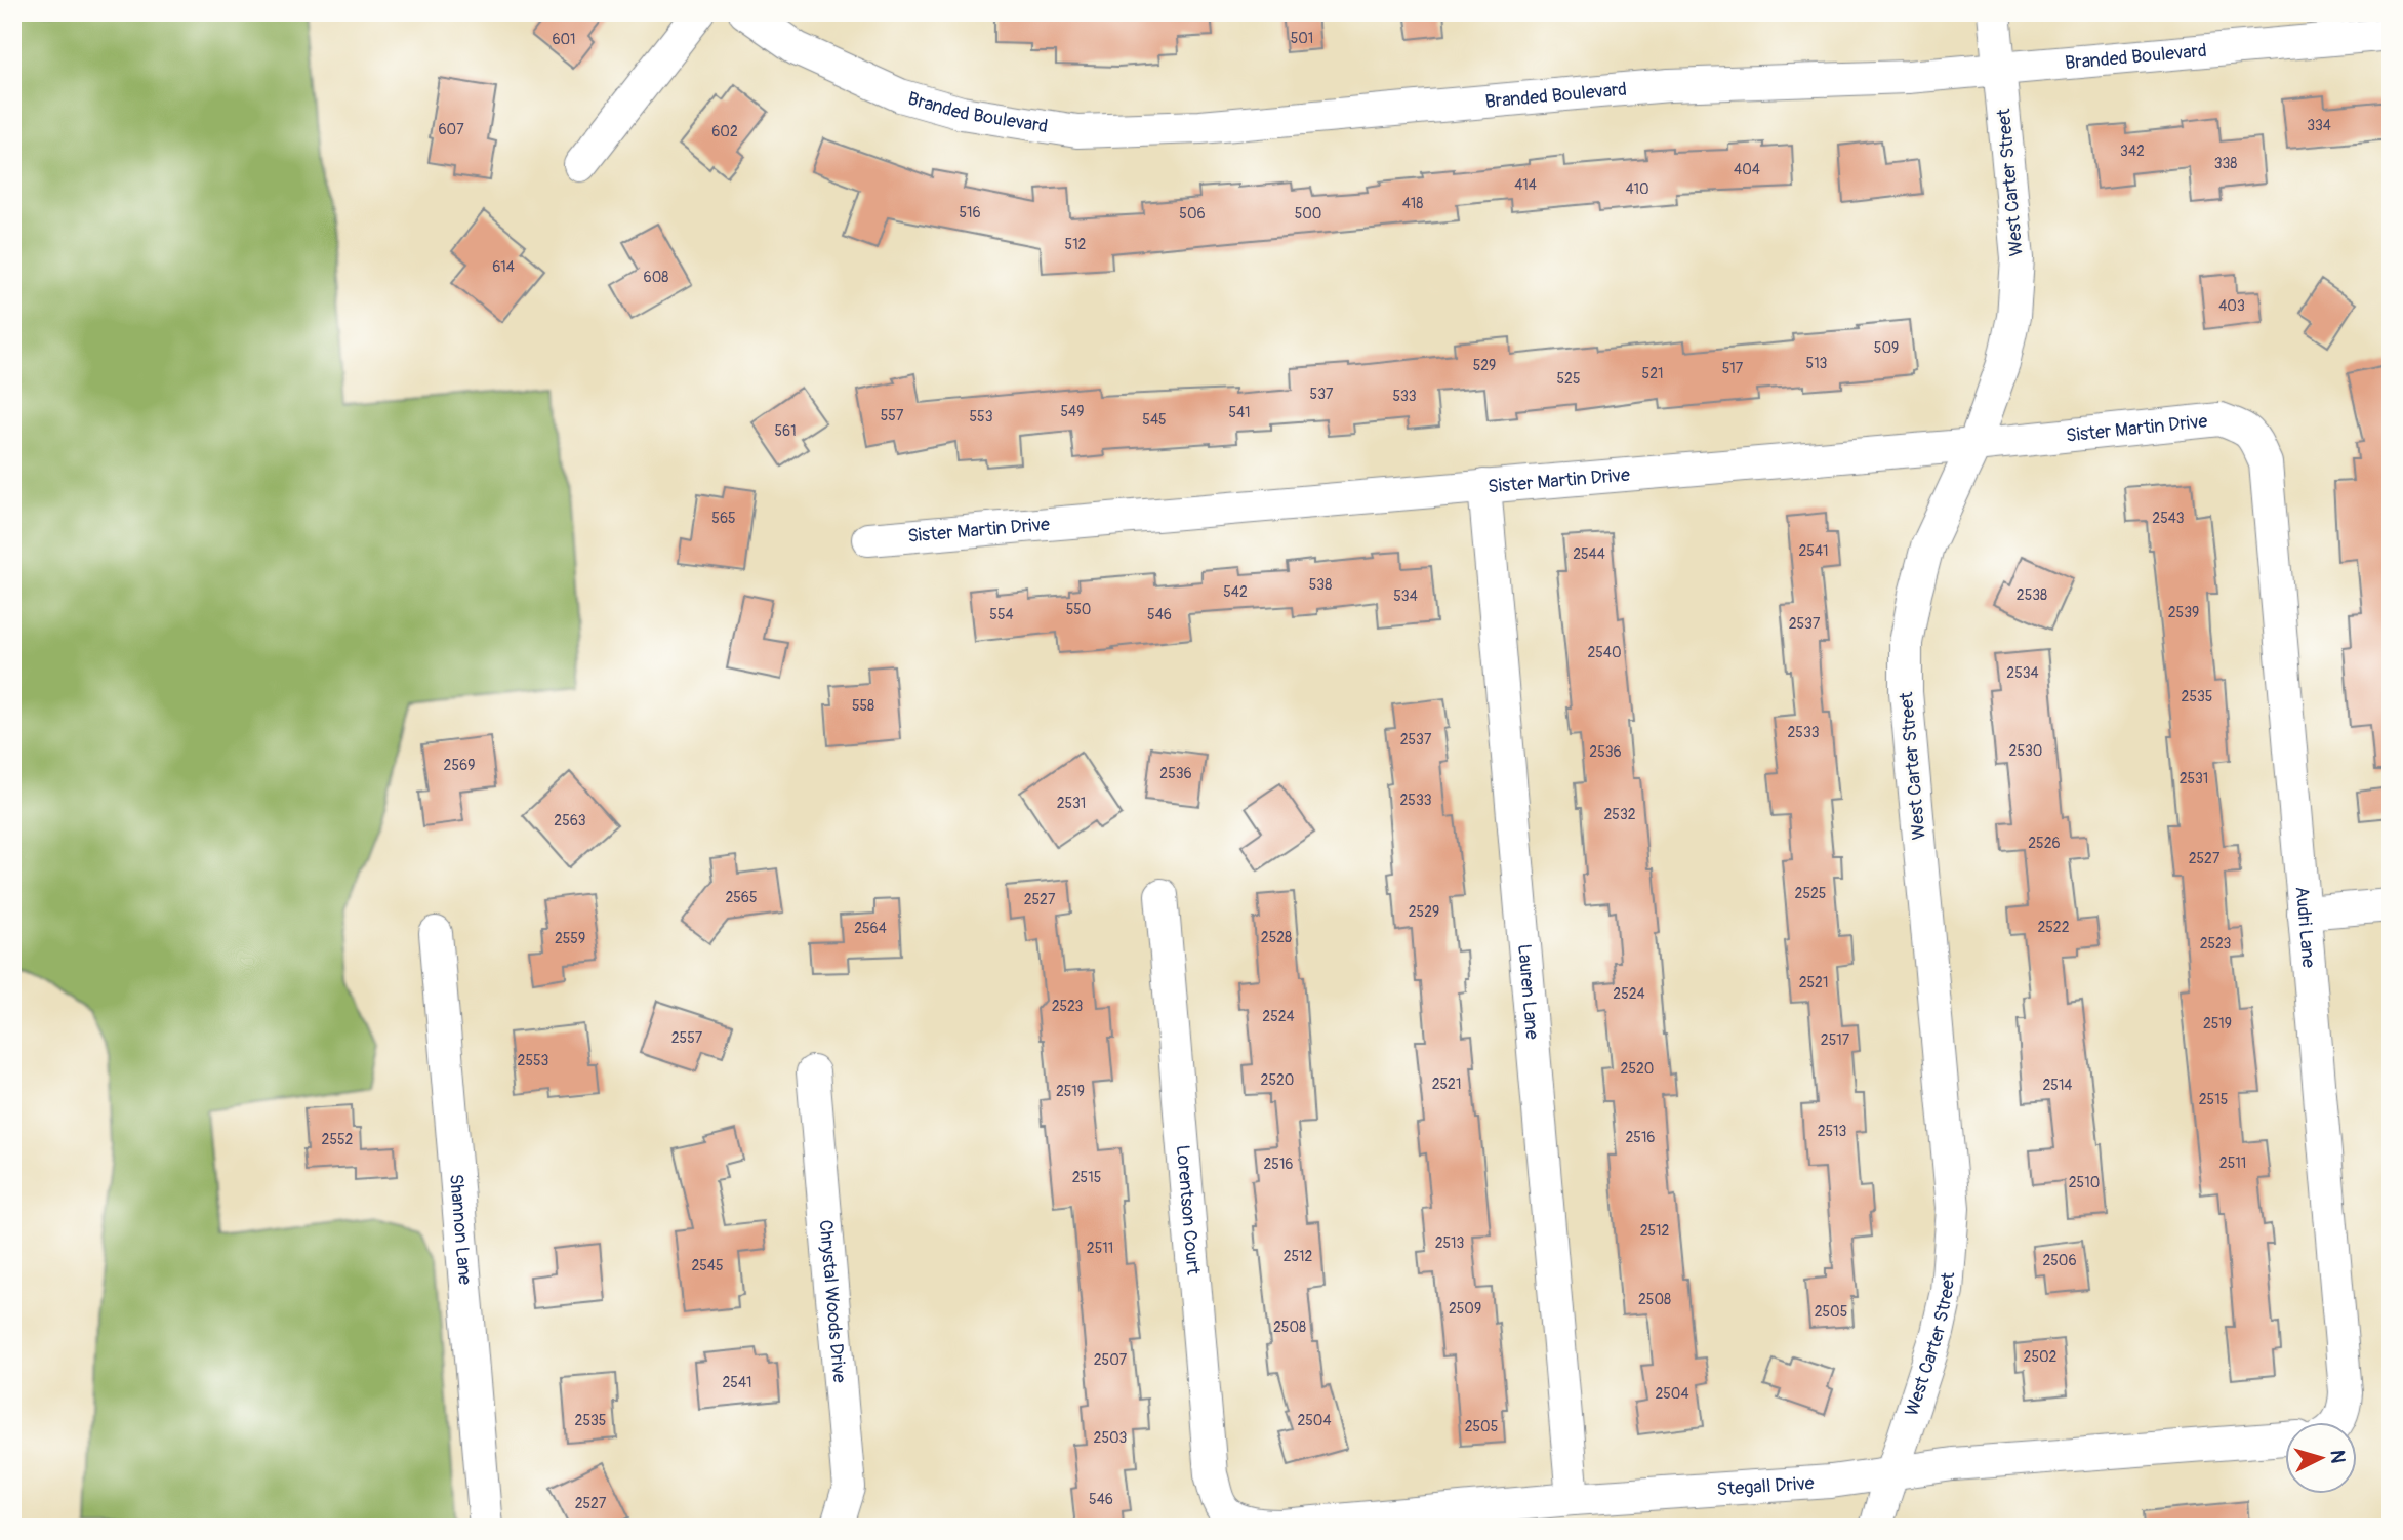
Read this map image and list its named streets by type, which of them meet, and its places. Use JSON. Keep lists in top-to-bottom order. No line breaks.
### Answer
{"streets":{"street":["Branded Boulevard","West Carter Street","Sister Martin Drive","Audri Lane","Lauren Lane","Lorentson Court","Shannon Lane","Chrystal Woods Drive","Stegall Drive"]},"crossings":[["Branded Boulevard","West Carter Street"],["West Carter Street","Sister Martin Drive"],["West Carter Street","Stegall Drive"],["Sister Martin Drive","Audri Lane"],["Sister Martin Drive","Lauren Lane"],["Lauren Lane","Stegall Drive"],["Lorentson Court","Stegall Drive"]],"house_numbers":["501","601","334","607","602","342","338","404","414","410","418","516","506","500","512","614","608","403","509","513","529","517","521","525","537","533","549","541","557","553","545","561","565","2543","2541","2544","538","542","2538","534","550","2539","554","546","2537","2540","2534","2535","558","2533","2537","2530","2536","2569","2536","2531","2533","2531","2532","2563","2526","2527","2525","2565","2527","2529","2522","2564","2528","2559","2523","2521","2524","2523","2524","2519","2557","2517","2553","2520","2520","2521","2514","2519","2515","2513","2516","2552","2511","2516","2515","2510","2512","2513","2511","2512","2506","2545","2508","2509","2505","2508","2502","2507","2541","2504","2535","2504","2505","2503","546","2527"],"north":"right"}
